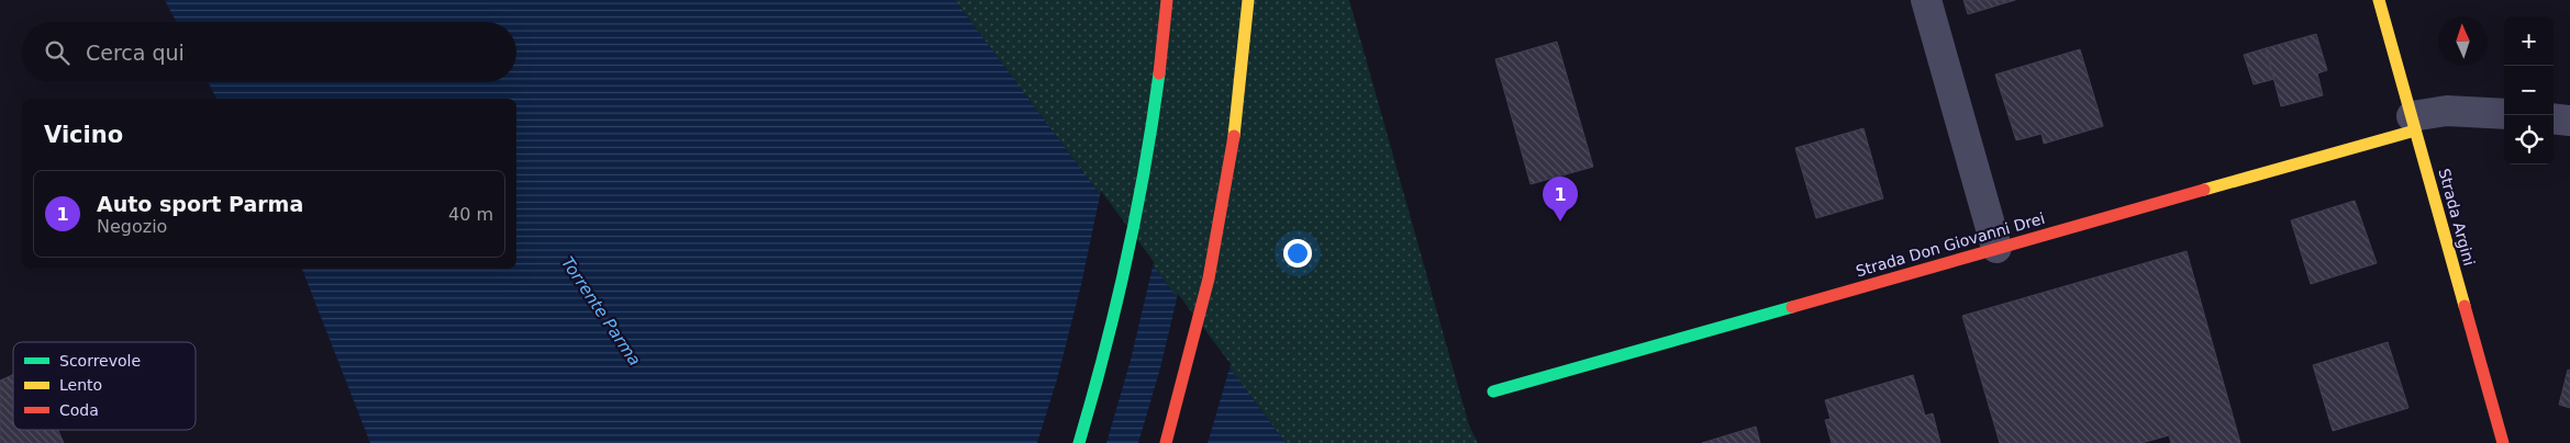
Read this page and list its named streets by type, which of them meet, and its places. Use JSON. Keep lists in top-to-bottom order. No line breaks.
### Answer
{"streets":{"main road":["Strada Argini","Strada Don Giovanni Drei"]},"crossings":[["Strada Argini","Strada Don Giovanni Drei"]],"water":["Torrente Parma"],"legend":["Scorrevole","Lento","Coda"],"north":"top","page":{"map_buttons":["+","−"],"search":"Cerca qui","heading":"Vicino","list":[{"mark":"1","name":"Auto sport Parma","note":"Negozio","value":"40 m"}],"pins":"1"}}
